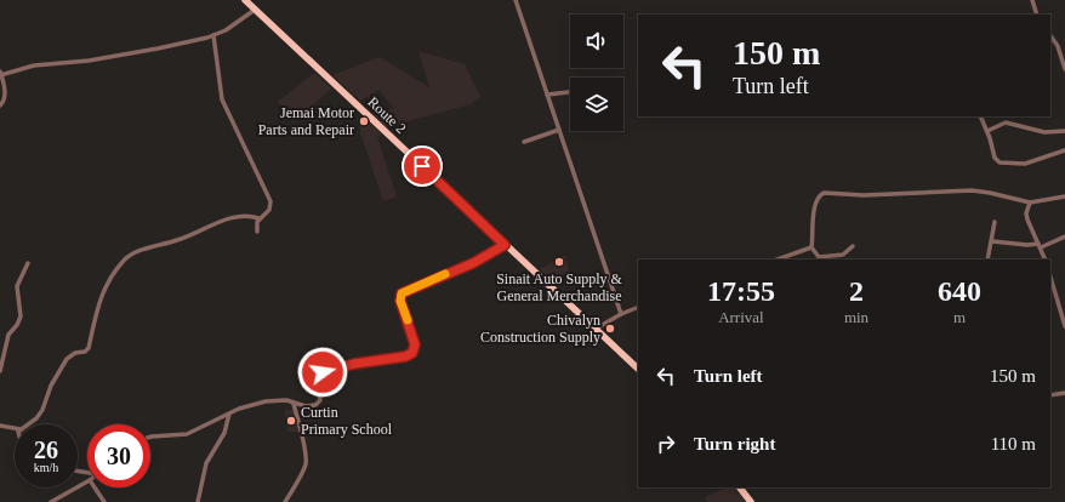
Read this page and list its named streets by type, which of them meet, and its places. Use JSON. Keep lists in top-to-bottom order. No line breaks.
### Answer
{"streets":{"highway":["Route 2"]},"places":["Jemai Motor Parts and Repair","Sinait Auto Supply & General Merchandise","Chivalyn Construction Supply","Curtin Primary School"],"page":{"turn":["150 m","Turn left"],"eta":["17:55","Arrival","2","min","640","m"],"list":[{"name":"Turn left","value":"150 m"},{"name":"Turn right","value":"110 m"}],"speed":"26 km/h","limit":"30"}}
